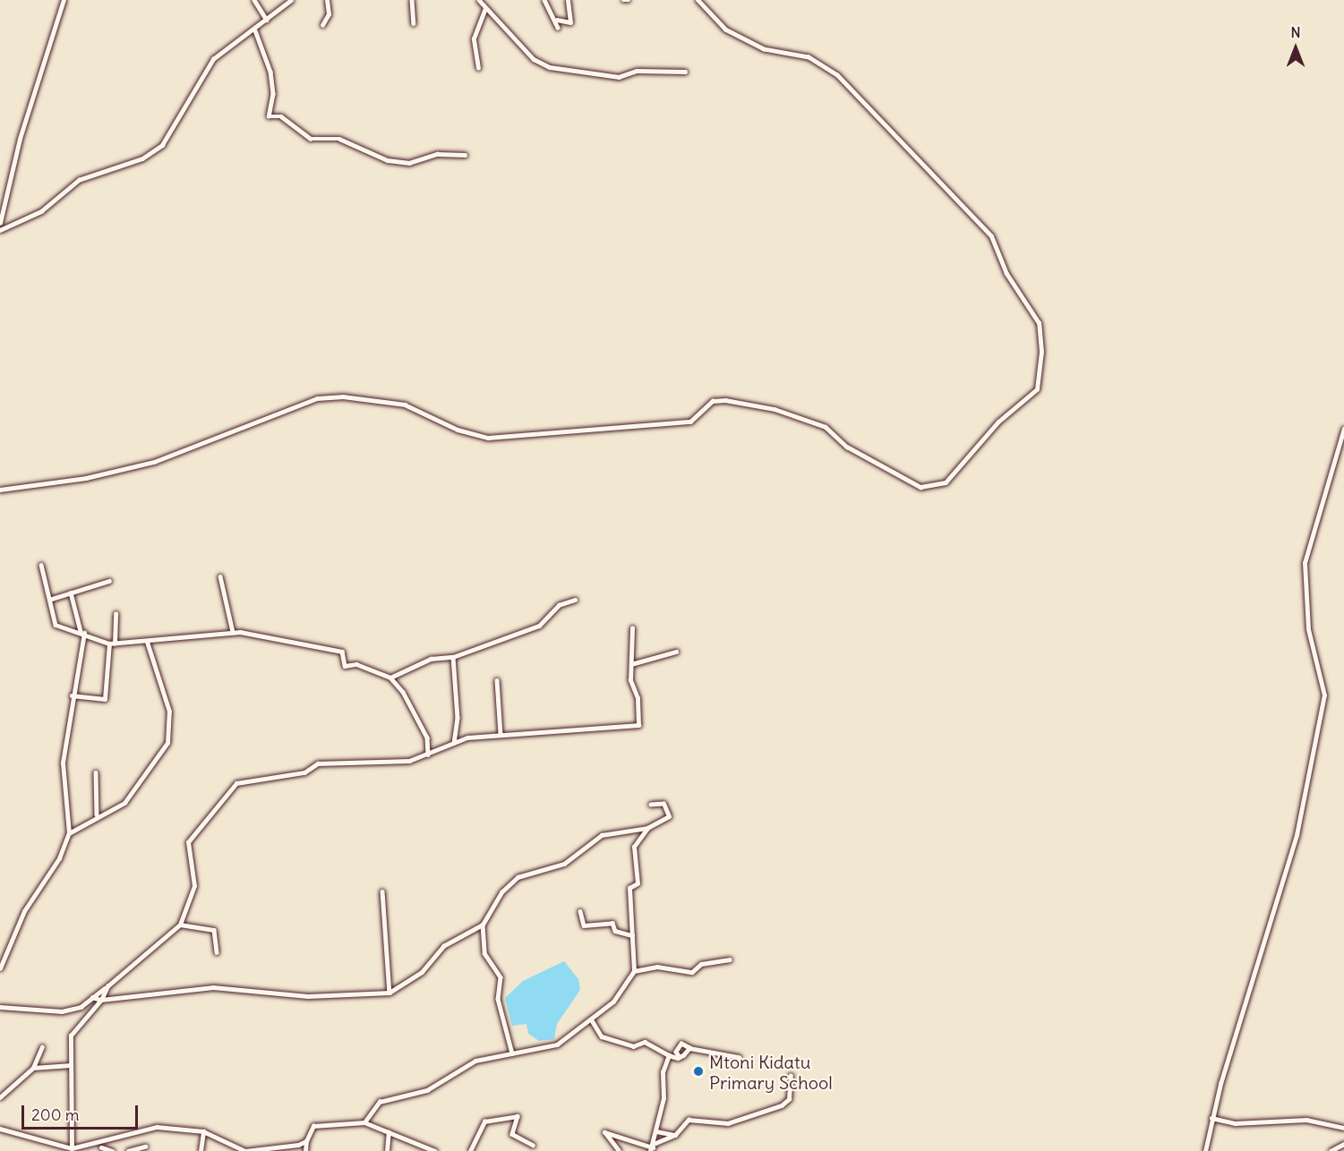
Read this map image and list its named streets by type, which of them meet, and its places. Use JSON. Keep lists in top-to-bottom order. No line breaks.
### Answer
{"places":["Mtoni Kidatu Primary School"],"scale_bar":"200 m","north":"top"}
